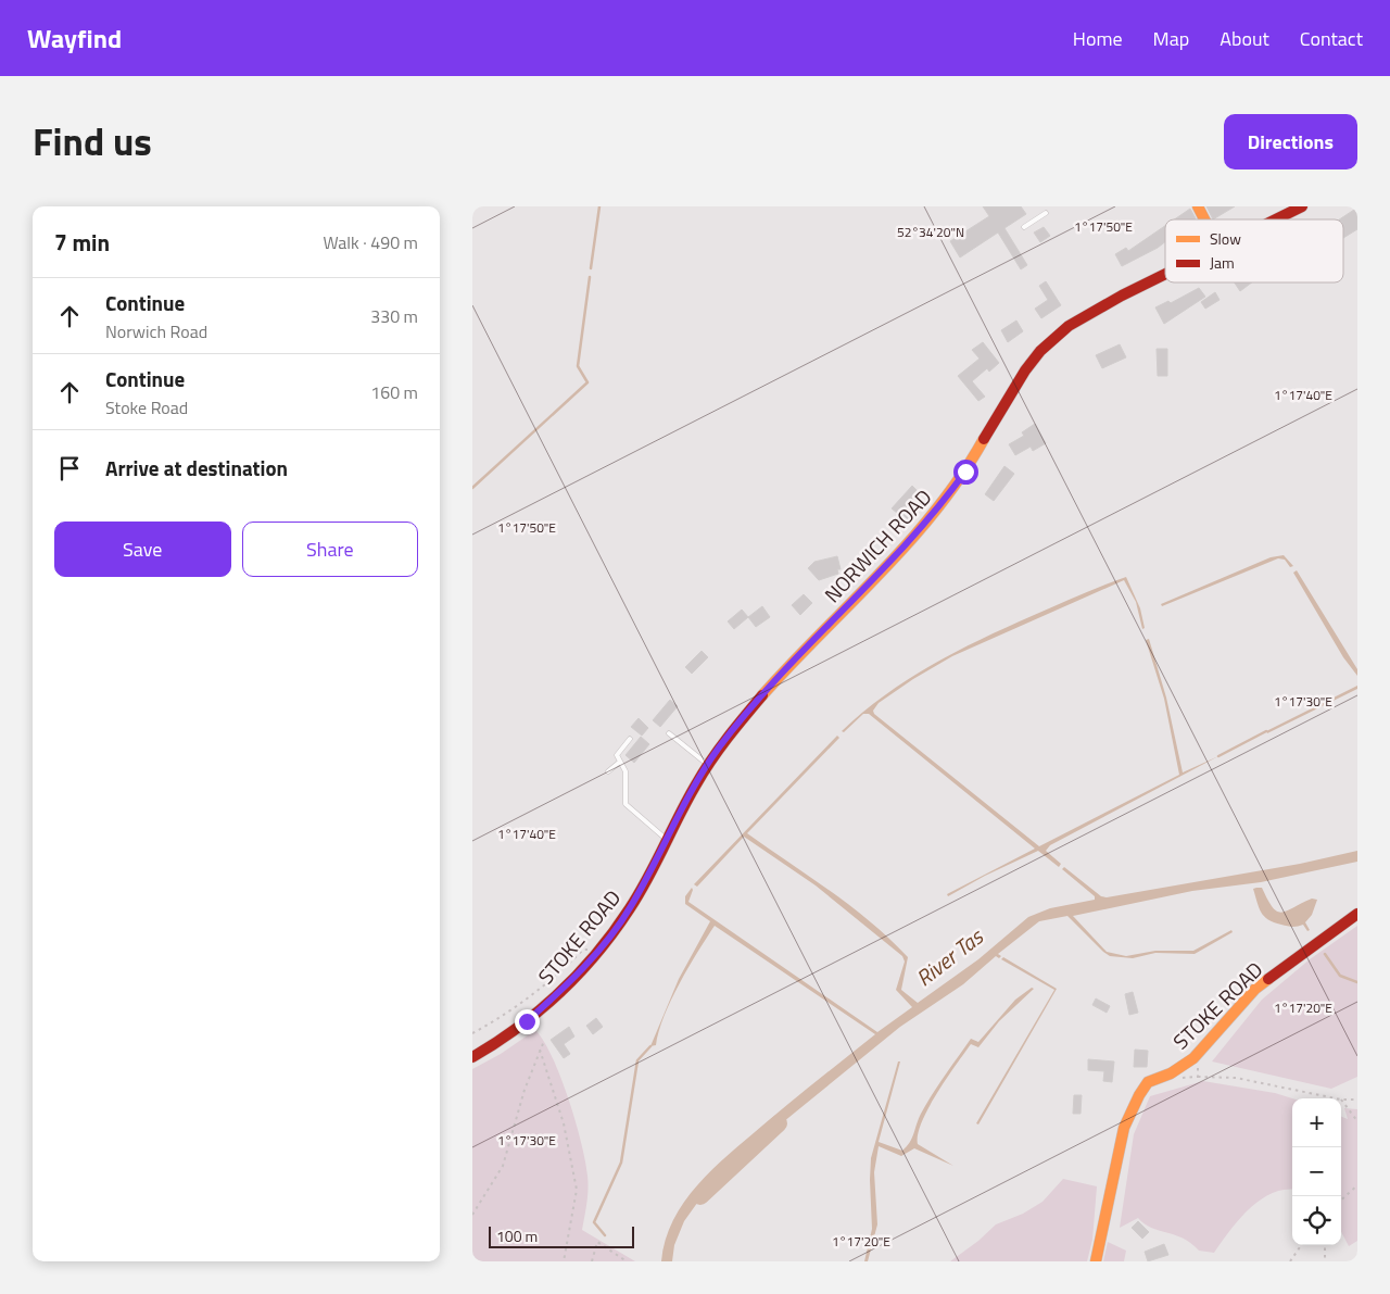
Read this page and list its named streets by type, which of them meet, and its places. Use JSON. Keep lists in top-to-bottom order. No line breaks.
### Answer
{"streets":{"street":["NORWICH ROAD","STOKE ROAD"]},"crossings":[["NORWICH ROAD","STOKE ROAD"]],"water":["River Tas"],"legend":["Slow","Jam"],"scale_bar":"100 m","page":{"header":"Wayfind","nav":["Home","Map","About","Contact"],"title":"Find us","buttons":["Directions",["Save","Share"]],"heading":["7 min","Walk · 490 m"],"list":[["Continue","Norwich Road","330 m"],["Continue","Stoke Road","160 m"],"Arrive at destination"],"map_buttons":["+","−"],"scale":"100 m"},"coordinates":["1°17'50\"E","52°34'20\"N","1°17'40\"E","1°17'30\"E","1°17'20\"E"]}
